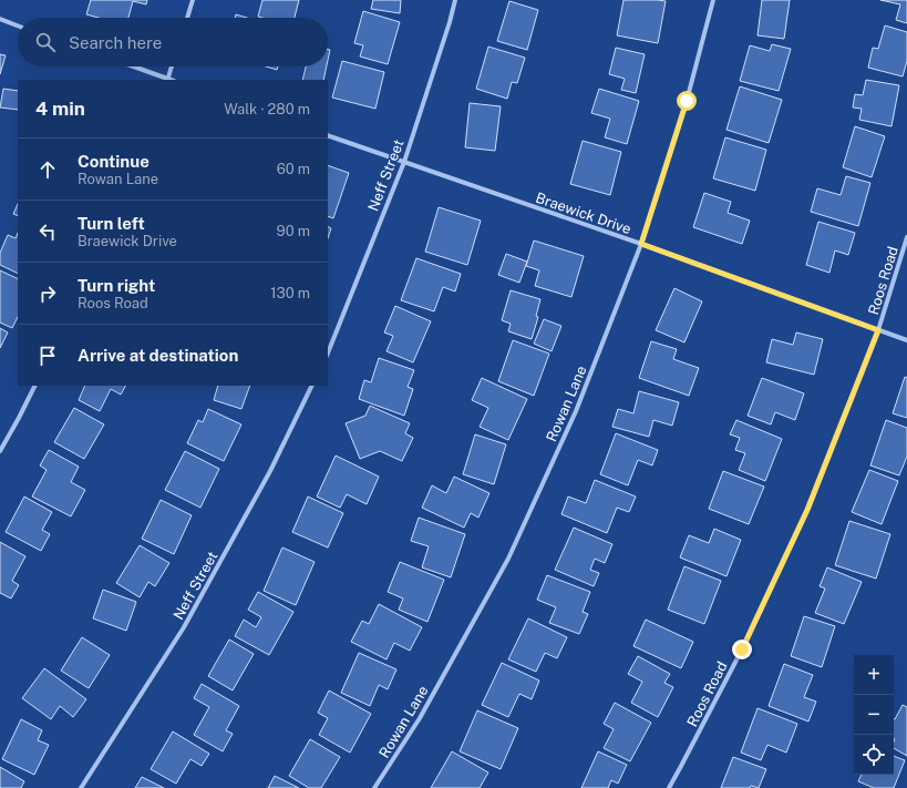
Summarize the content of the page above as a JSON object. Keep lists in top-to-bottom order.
{
  "streets": {
    "street": [
      "Neff Street",
      "Braewick Drive",
      "Roos Road",
      "Rowan Lane"
    ]
  },
  "crossings": [
    ["Neff Street", "Braewick Drive"],
    ["Braewick Drive", "Roos Road"],
    ["Braewick Drive", "Rowan Lane"]
  ],
  "page": {
    "search": "Search here",
    "heading": ["4 min", "Walk · 280 m"],
    "list": [
      ["Continue", "Rowan Lane", "60 m"],
      ["Turn left", "Braewick Drive", "90 m"],
      ["Turn right", "Roos Road", "130 m"],
      "Arrive at destination"
    ],
    "map_buttons": ["+", "−"]
  }
}
